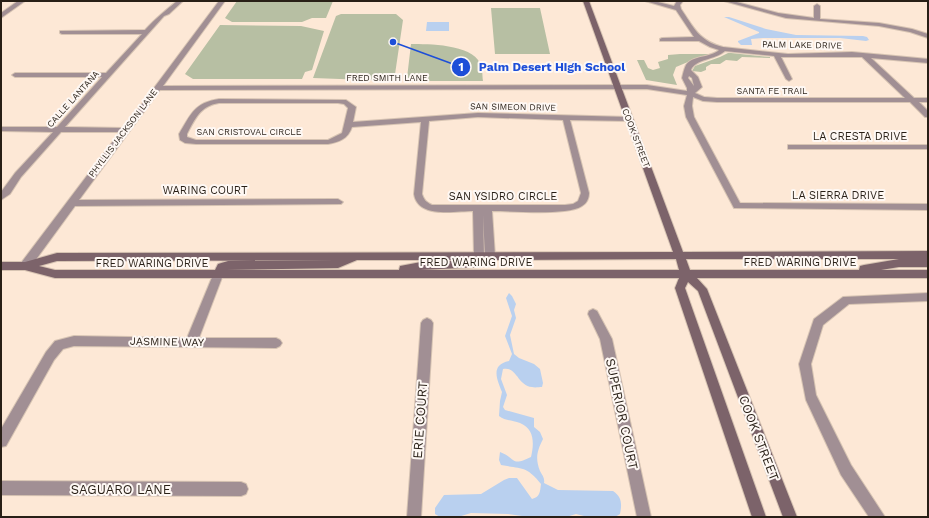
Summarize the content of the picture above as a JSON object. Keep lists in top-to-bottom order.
{
  "streets": {
    "main road": ["COOK STREET", "FRED WARING DRIVE"],
    "street": [
      "PALM LAKE DRIVE",
      "FRED SMITH LANE",
      "SANTA FE TRAIL",
      "CALLE LANTANA",
      "SAN SIMEON DRIVE",
      "SAN CRISTOVAL CIRCLE",
      "PHYLLIS JACKSON LANE",
      "LA CRESTA DRIVE",
      "WARING COURT",
      "LA SIERRA DRIVE",
      "SAN YSIDRO CIRCLE",
      "JASMINE WAY",
      "SUPERIOR COURT",
      "ERIE COURT",
      "SAGUARO LANE"
    ]
  },
  "crossings": [
    ["FRED SMITH LANE", "SANTA FE TRAIL"],
    ["FRED SMITH LANE", "PHYLLIS JACKSON LANE"],
    ["FRED SMITH LANE", "COOK STREET"],
    ["SANTA FE TRAIL", "COOK STREET"],
    ["SANTA FE TRAIL", "LA SIERRA DRIVE"],
    ["SAN SIMEON DRIVE", "SAN CRISTOVAL CIRCLE"],
    ["SAN SIMEON DRIVE", "COOK STREET"],
    ["SAN SIMEON DRIVE", "SAN YSIDRO CIRCLE"],
    ["PHYLLIS JACKSON LANE", "WARING COURT"],
    ["PHYLLIS JACKSON LANE", "FRED WARING DRIVE"],
    ["COOK STREET", "FRED WARING DRIVE"]
  ],
  "places": ["Palm Desert High School"]
}
